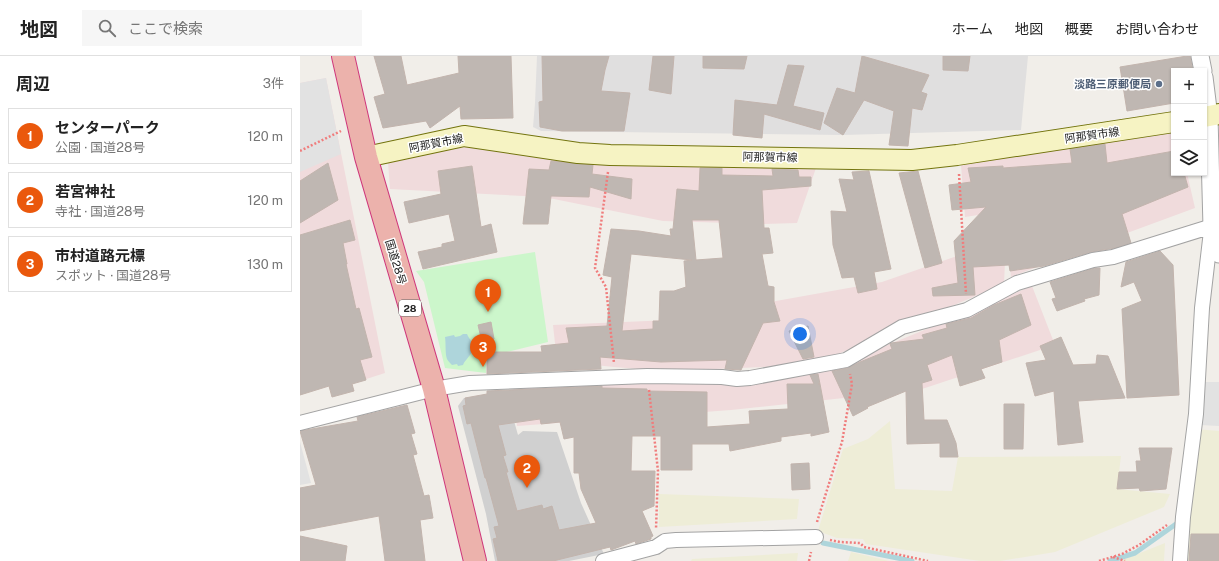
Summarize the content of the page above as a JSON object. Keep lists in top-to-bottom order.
{
  "streets": {
    "highway": ["国道28号", "28"],
    "main road": ["阿那賀市線"]
  },
  "crossings": [
    ["阿那賀市線", "国道28号"]
  ],
  "places": ["淡路三原郵便局"],
  "page": {
    "header": "地図",
    "search": "ここで検索",
    "nav": [
      "ホーム",
      "地図",
      "概要",
      "お問い合わせ"
    ],
    "heading": ["周辺", "3件"],
    "map_buttons": ["+", "−"],
    "list": [
      {
        "mark": "1",
        "name": "センターパーク",
        "note": "公園 · 国道28号",
        "value": "120 m"
      },
      {
        "mark": "2",
        "name": "若宮神社",
        "note": "寺社 · 国道28号",
        "value": "120 m"
      },
      {
        "mark": "3",
        "name": "市村道路元標",
        "note": "スポット · 国道28号",
        "value": "130 m"
      }
    ],
    "pins": ["1", "3", "2"]
  }
}
